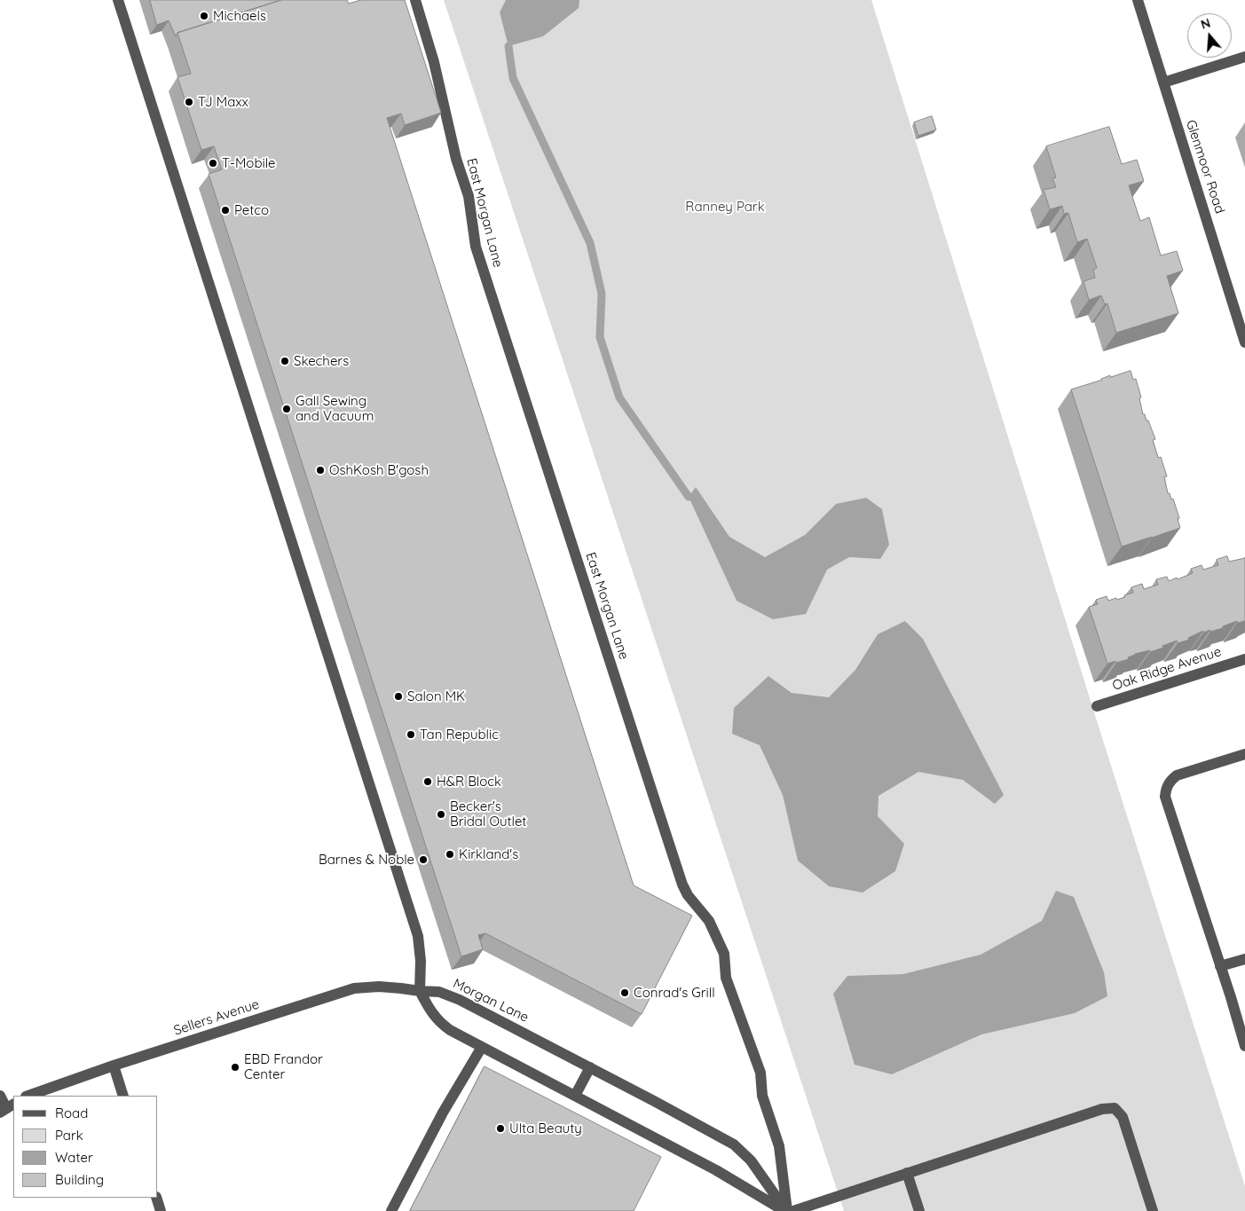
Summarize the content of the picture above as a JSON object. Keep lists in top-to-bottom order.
{
  "streets": {
    "street": [
      "Glenmoor Road",
      "East Morgan Lane",
      "Oak Ridge Avenue",
      "Morgan Lane",
      "Sellers Avenue"
    ]
  },
  "crossings": [
    ["East Morgan Lane", "Morgan Lane"],
    ["Morgan Lane", "Sellers Avenue"]
  ],
  "parks": ["Ranney Park"],
  "places": [
    "Michaels",
    "TJ Maxx",
    "T-Mobile",
    "Petco",
    "Skechers",
    "Gall Sewing and Vacuum",
    "OshKosh B'gosh",
    "Salon MK",
    "Tan Republic",
    "H&R Block",
    "Becker's Bridal Outlet",
    "Kirkland's",
    "Barnes & Noble",
    "Conrad's Grill",
    "EBD Frandor Center",
    "Ulta Beauty"
  ],
  "legend": [
    "Road",
    "Park",
    "Water",
    "Building"
  ],
  "north": "top"
}
